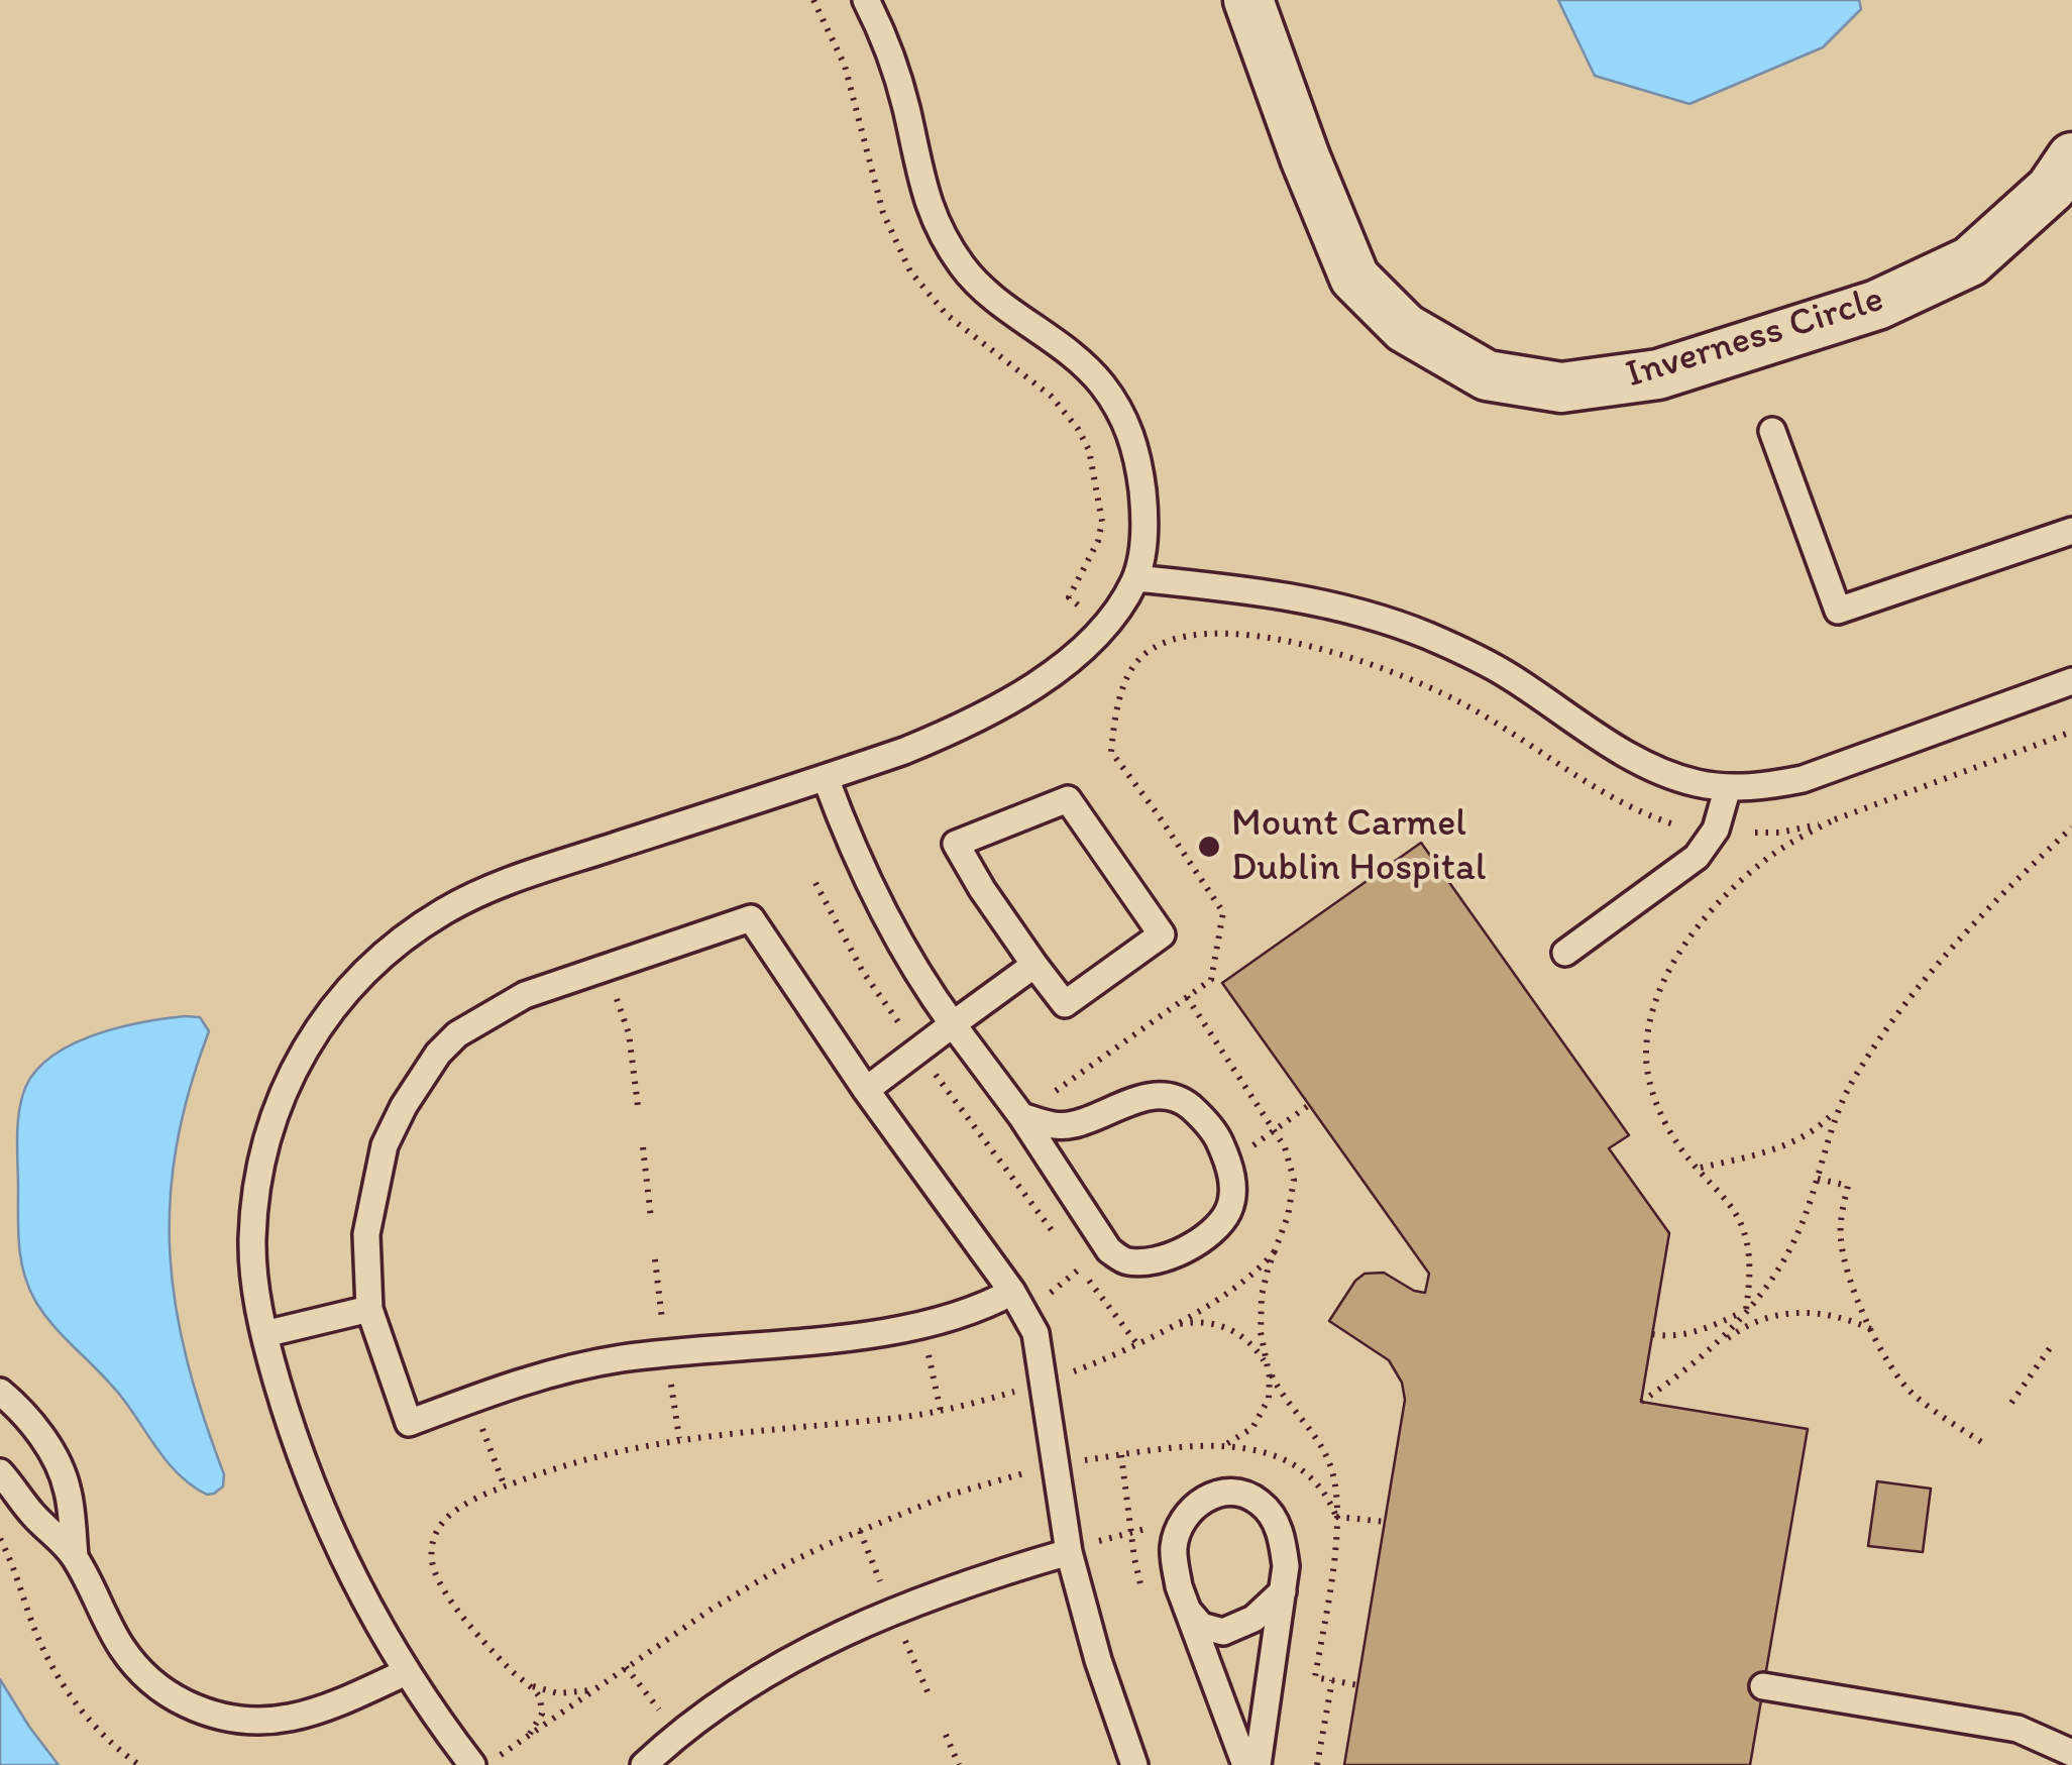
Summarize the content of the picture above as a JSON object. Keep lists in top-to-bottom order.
{
  "streets": {
    "street": ["Inverness Circle"]
  },
  "places": ["Mount Carmel Dublin Hospital"]
}
